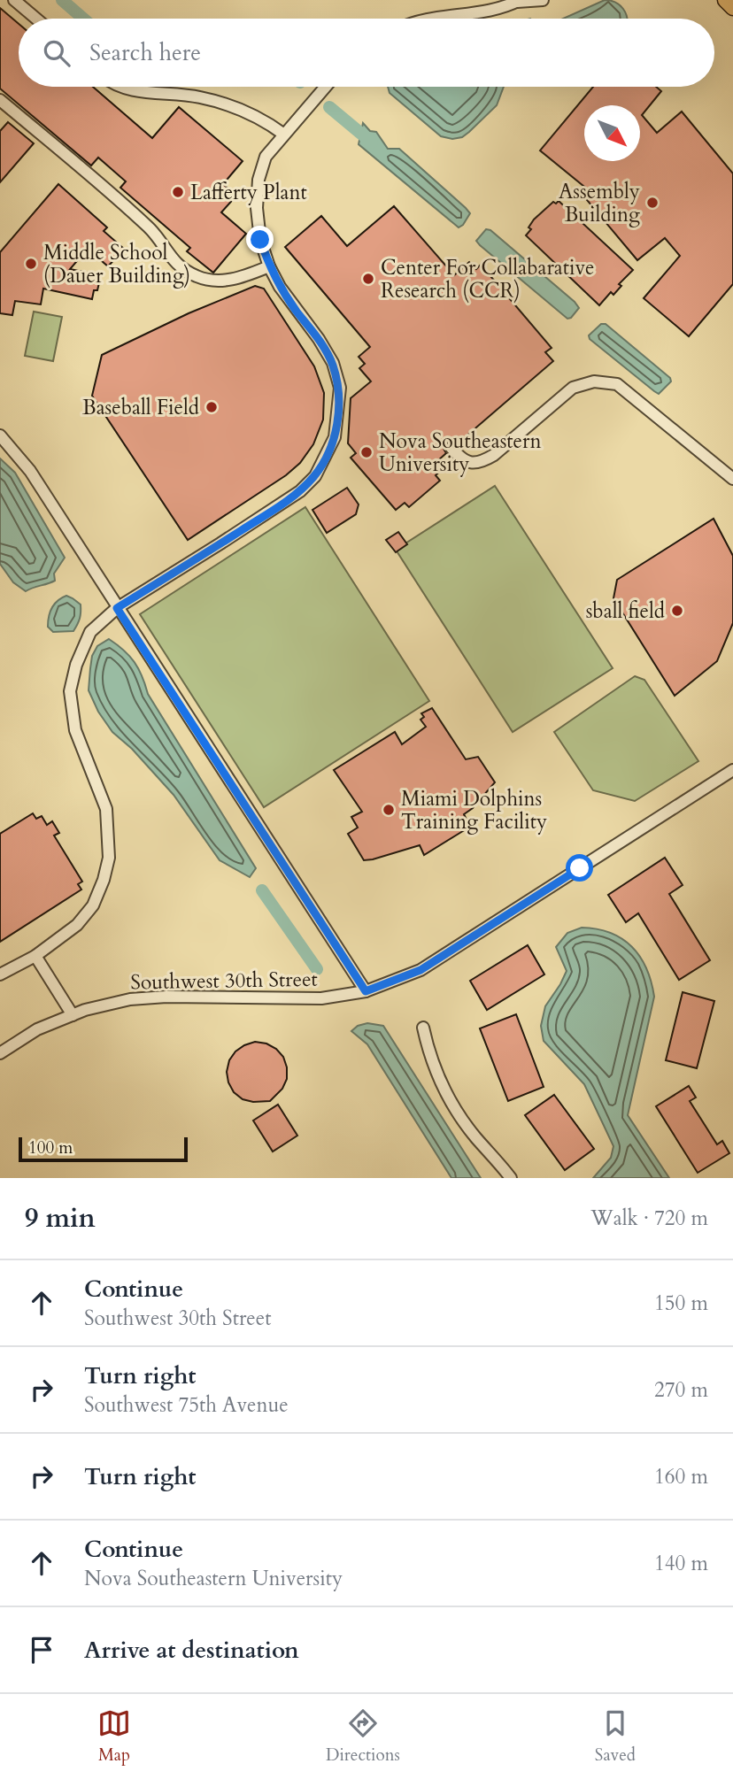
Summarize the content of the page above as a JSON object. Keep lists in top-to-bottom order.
{
  "streets": {
    "street": ["Southwest 30th Street"]
  },
  "places": [
    "Lafferty Plant",
    "Assembly Building",
    "Middle School (Dauer Building)",
    "Center For Collabarative Research (CCR)",
    "Baseball Field",
    "Nova Southeastern University",
    "sball field",
    "Miami Dolphins Training Facility"
  ],
  "scale_bar": "100 m",
  "north": "bottom right",
  "page": {
    "search": "Search here",
    "scale": "100 m",
    "heading": ["9 min", "Walk · 720 m"],
    "list": [
      ["Continue", "Southwest 30th Street", "150 m"],
      ["Turn right", "Southwest 75th Avenue", "270 m"],
      ["Turn right", "160 m"],
      ["Continue", "Nova Southeastern University", "140 m"],
      "Arrive at destination"
    ],
    "nav": ["Map", "Directions", "Saved"]
  }
}
